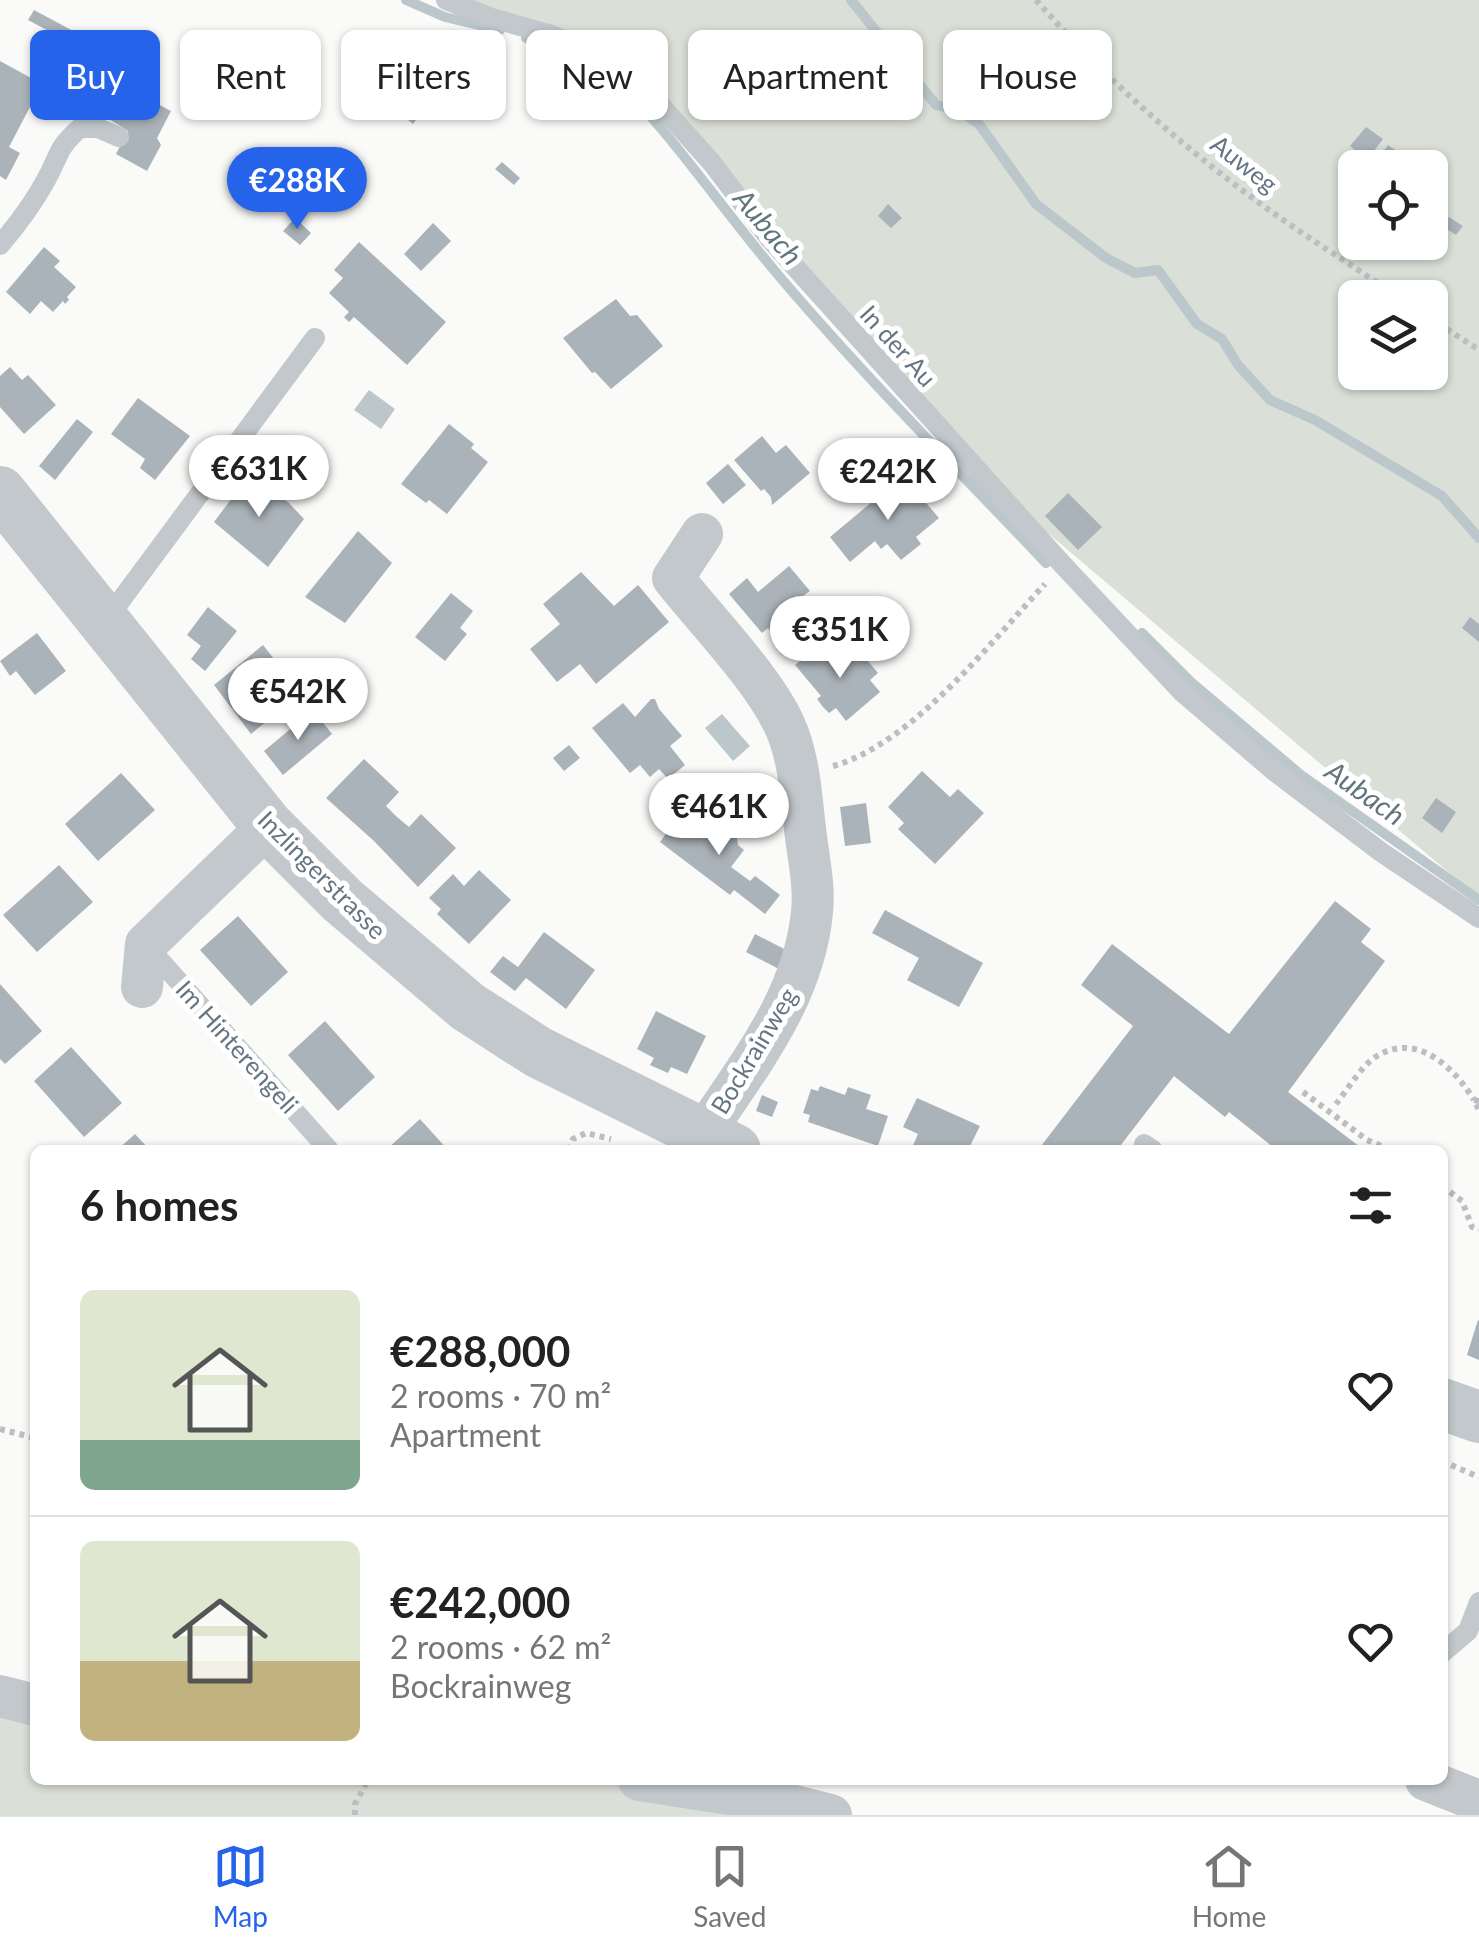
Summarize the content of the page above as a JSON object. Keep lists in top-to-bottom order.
{
  "streets": {
    "street": ["Inzlingerstrasse", "Im Hinterengeli", "Bockrainweg"],
    "lane": ["In der Au"],
    "path": ["Auweg"]
  },
  "crossings": [
    ["Inzlingerstrasse", "Bockrainweg"]
  ],
  "water": ["Aubach"],
  "page": {
    "chip": [
      "Buy",
      "Rent",
      "Filters",
      "New",
      "Apartment",
      "House"
    ],
    "price": [
      "€288K",
      "€631K",
      "€242K",
      "€351K",
      "€542K",
      "€461K"
    ],
    "heading": "6 homes",
    "list": [
      {
        "name": "€288,000",
        "note": "2 rooms · 70 m² · Apartment"
      },
      {
        "name": "€242,000",
        "note": "2 rooms · 62 m² · Bockrainweg"
      }
    ],
    "tabs": ["Map", "Saved", "Home"]
  }
}
